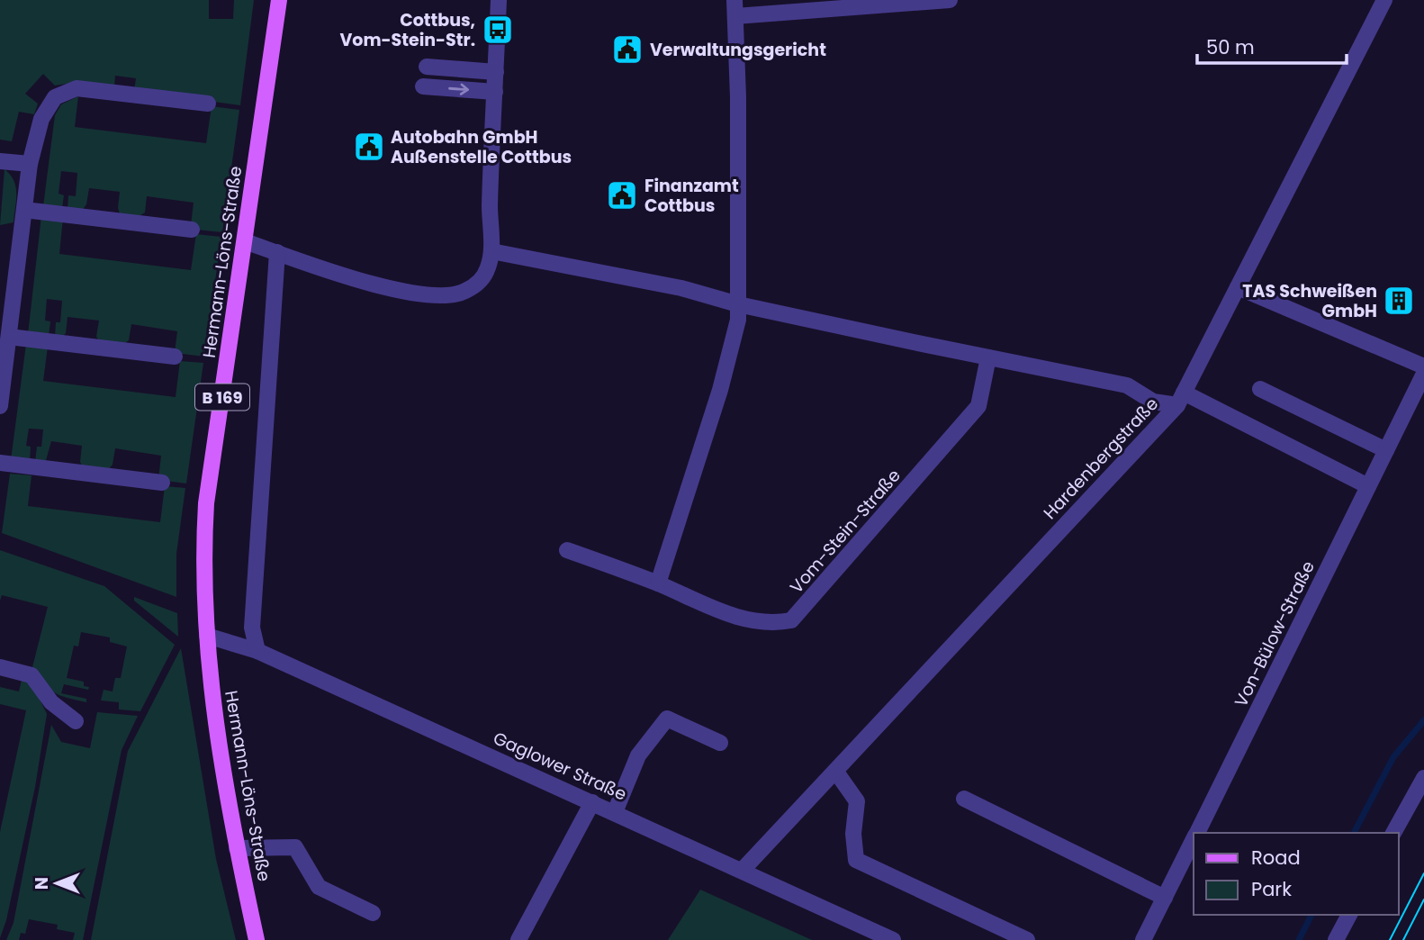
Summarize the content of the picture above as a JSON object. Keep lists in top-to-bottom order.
{
  "streets": {
    "main road": ["Hermann-Löns-Straße", "B 169"],
    "street": [
      "Hardenbergstraße",
      "Vom-Stein-Straße",
      "Von-Bülow-Straße",
      "Gaglower Straße"
    ]
  },
  "crossings": [
    ["Hermann-Löns-Straße", "Gaglower Straße"],
    ["Hardenbergstraße", "Gaglower Straße"]
  ],
  "places": {
    "bus stop": ["Cottbus, Vom-Stein-Str."],
    "public building": ["Verwaltungsgericht", "Autobahn GmbH Außenstelle Cottbus", "Finanzamt Cottbus"],
    "building": ["TAS Schweißen GmbH"]
  },
  "legend": ["Road", "Park"],
  "scale_bar": "50 m",
  "north": "left"
}
